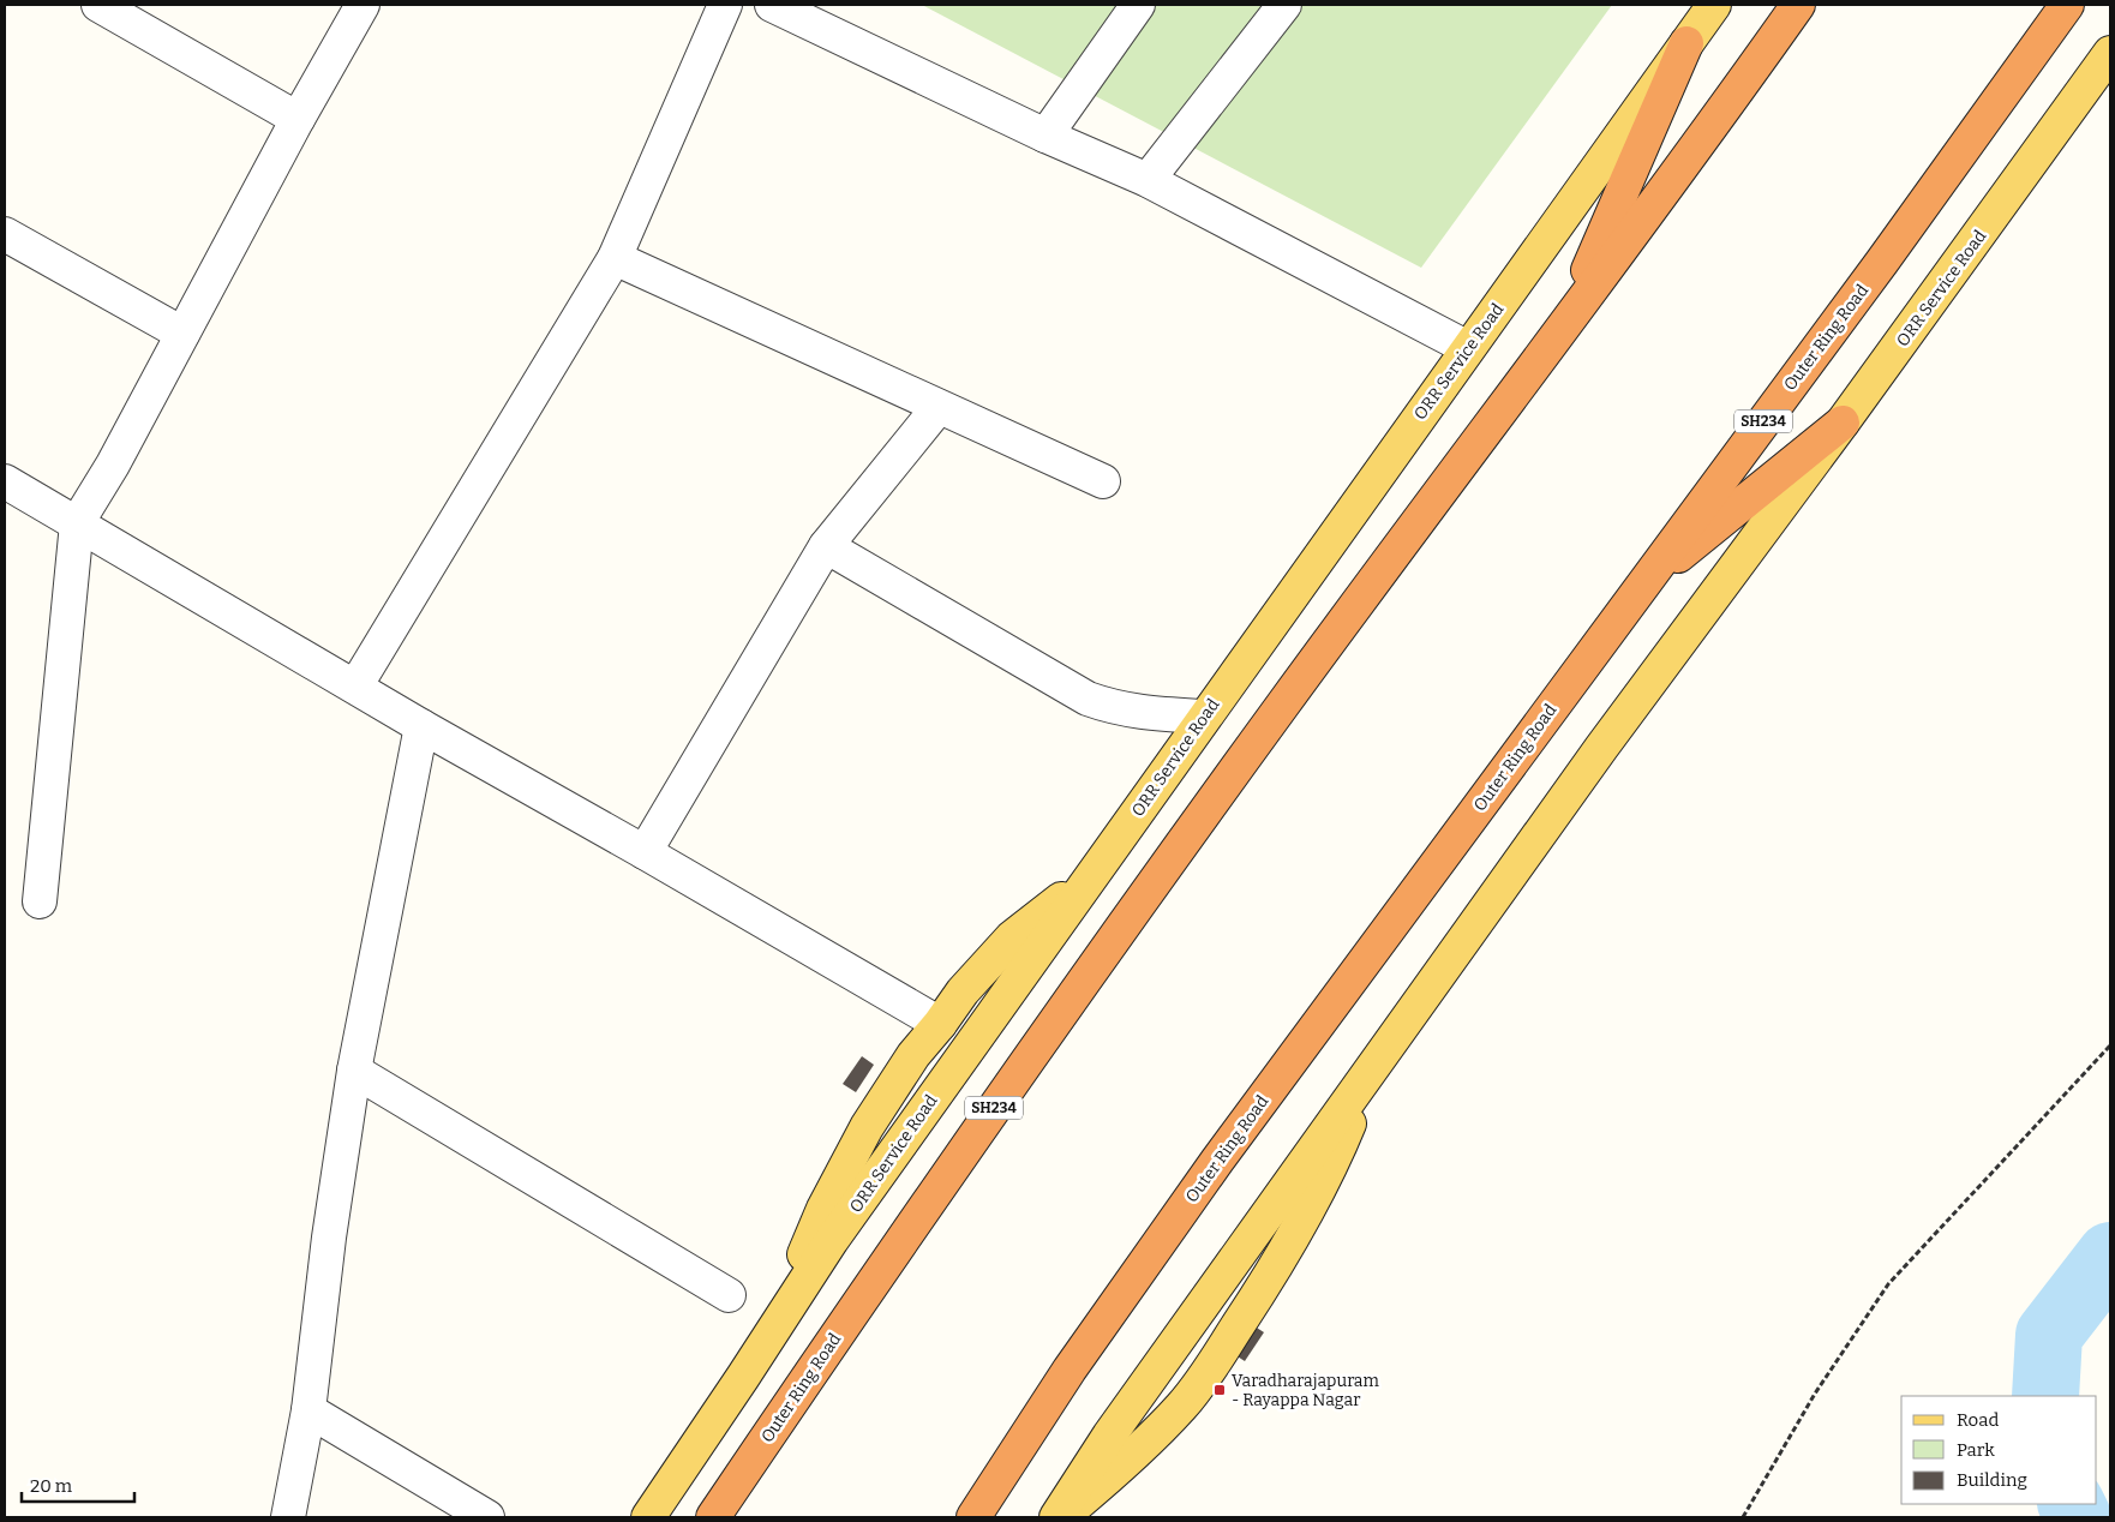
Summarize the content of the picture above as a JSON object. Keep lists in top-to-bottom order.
{
  "streets": {
    "highway": ["Outer Ring Road", "SH234"],
    "main road": ["ORR Service Road"]
  },
  "places": {
    "transit": ["Varadharajapuram - Rayappa Nagar"]
  },
  "legend": ["Road", "Park", "Building"],
  "scale_bar": "20 m"
}
